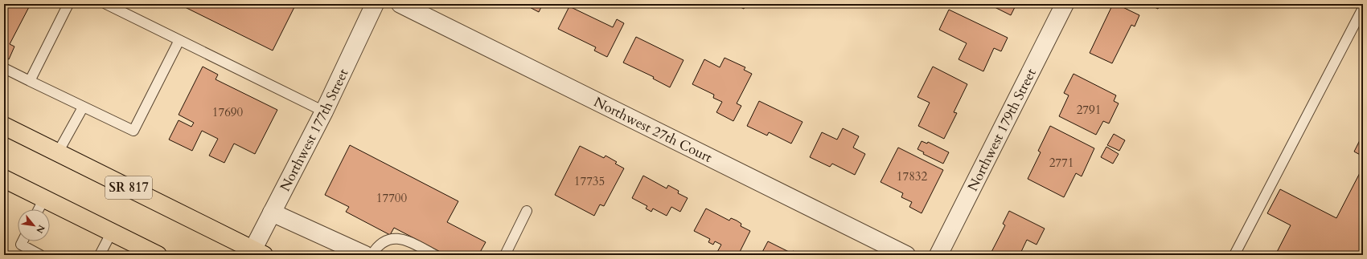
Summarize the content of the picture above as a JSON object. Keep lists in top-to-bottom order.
{
  "streets": {
    "main road": ["SR 817"],
    "street": ["Northwest 179th Street", "Northwest 177th Street", "Northwest 27th Court"]
  },
  "crossings": [
    ["Northwest 177th Street", "SR 817"]
  ],
  "house_numbers": [
    "2791",
    "17690",
    "2771",
    "17832",
    "17735",
    "17700"
  ],
  "north": "bottom right"
}
